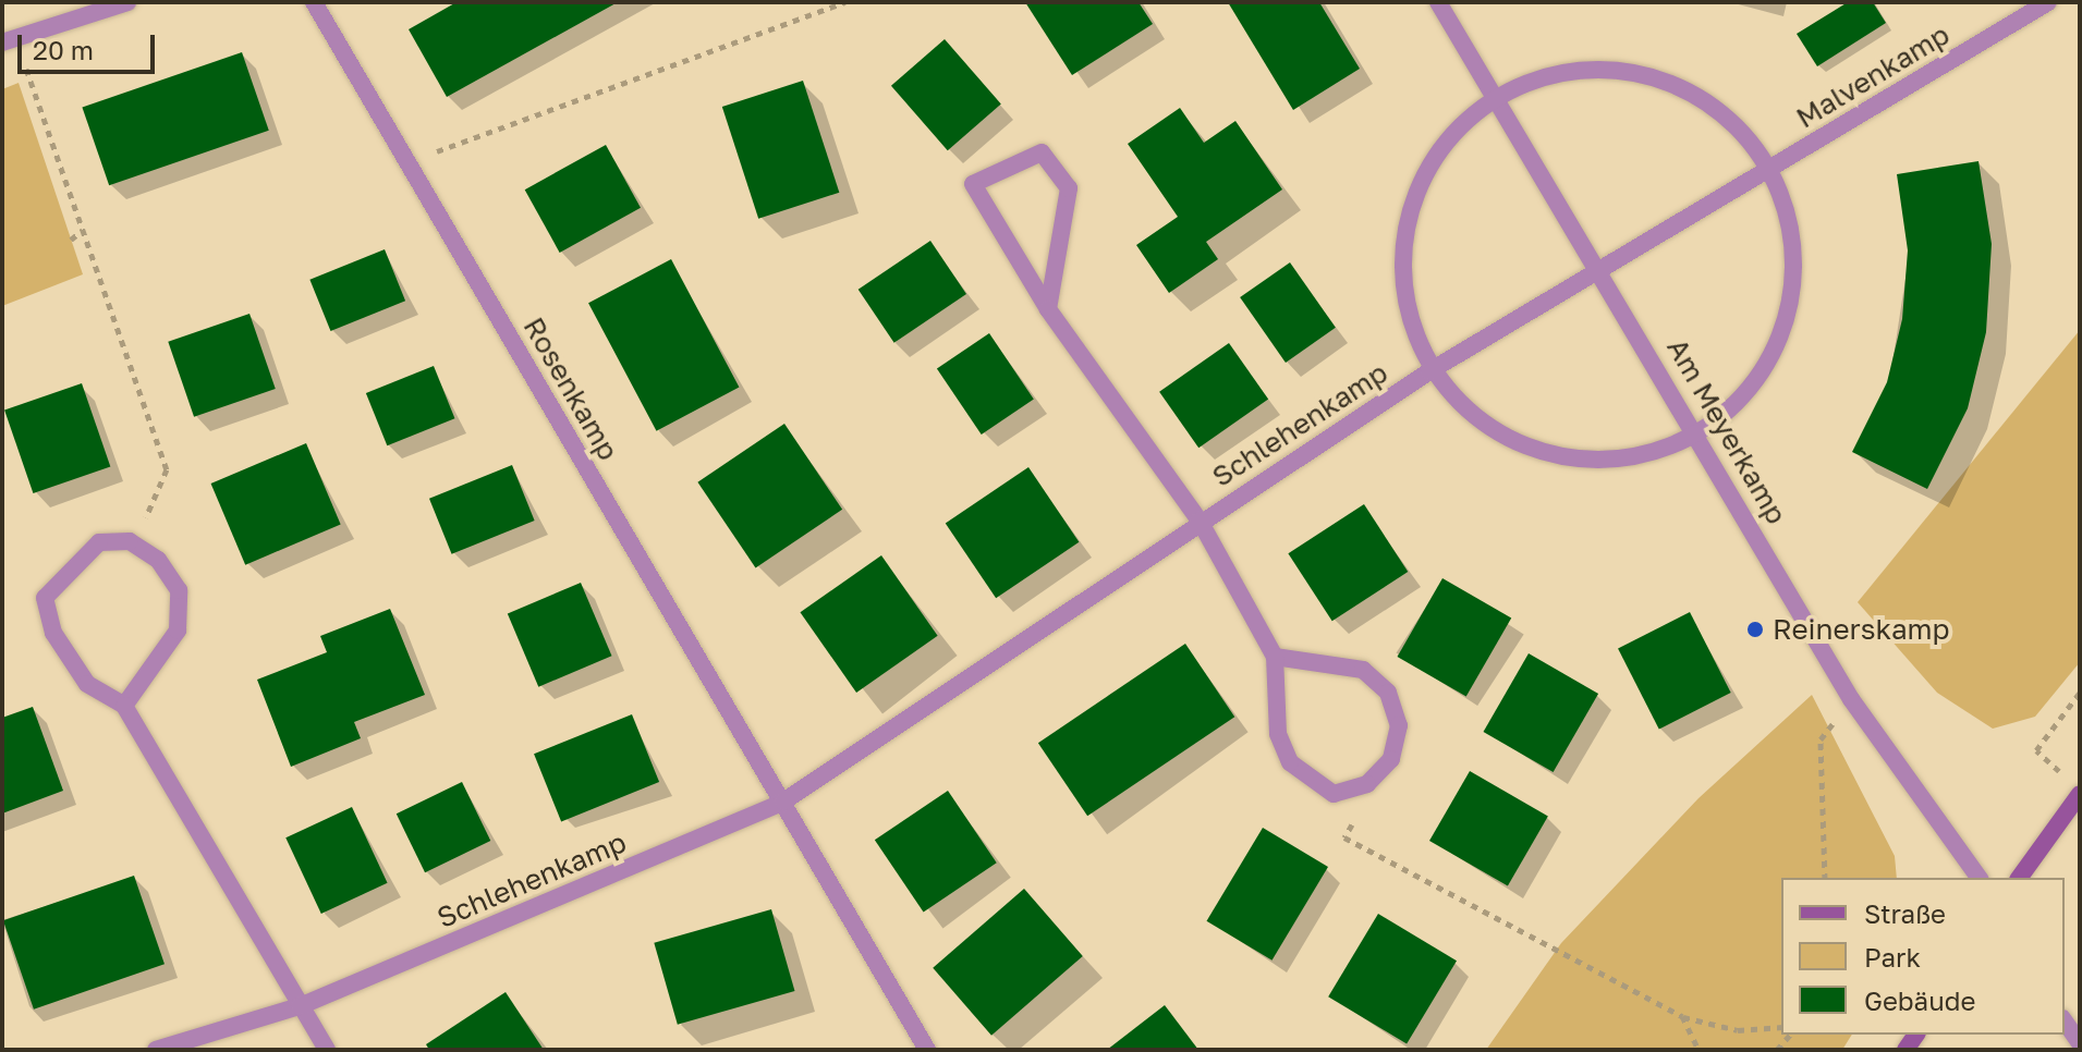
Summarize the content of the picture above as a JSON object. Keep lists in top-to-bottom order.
{
  "streets": {
    "street": [
      "Malvenkamp",
      "Rosenkamp",
      "Schlehenkamp",
      "Am Meyerkamp"
    ]
  },
  "crossings": [
    ["Malvenkamp", "Schlehenkamp"],
    ["Malvenkamp", "Am Meyerkamp"],
    ["Rosenkamp", "Schlehenkamp"],
    ["Schlehenkamp", "Am Meyerkamp"]
  ],
  "places": ["Reinerskamp"],
  "legend": ["Straße", "Park", "Gebäude"],
  "scale_bar": "20 m"
}
